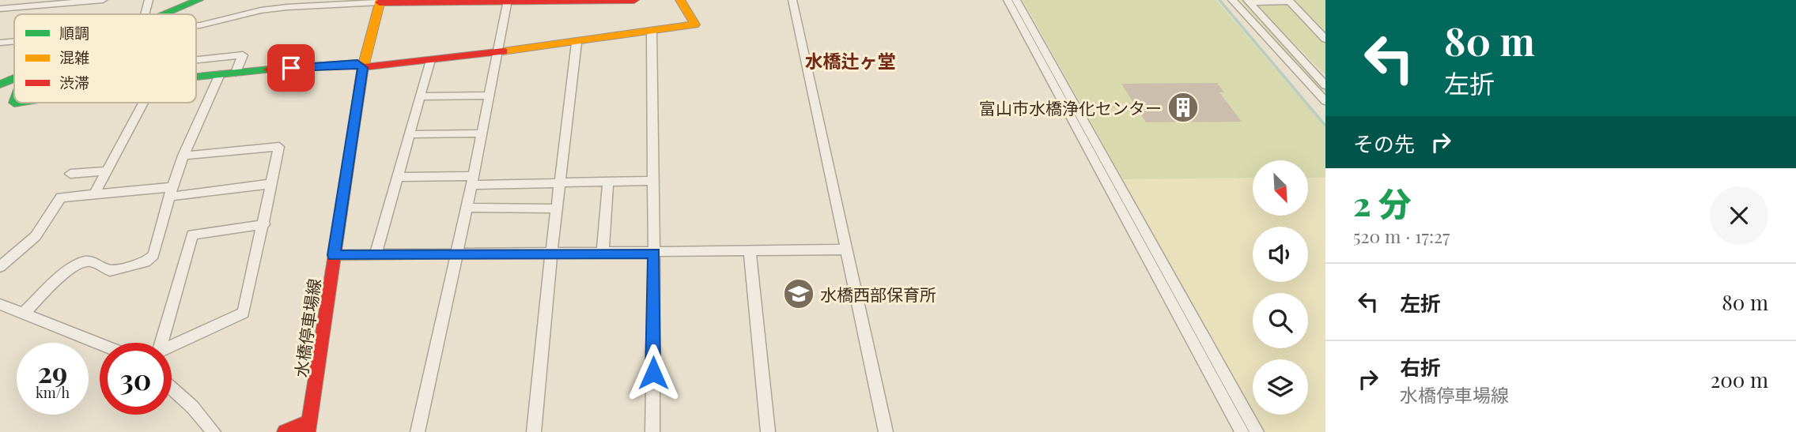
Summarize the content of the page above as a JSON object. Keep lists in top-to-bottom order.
{
  "streets": {
    "street": ["水橋停車場線"]
  },
  "districts": ["水橋辻ヶ堂"],
  "places": {
    "building": ["富山市水橋浄化センター"],
    "school or university": ["水橋西部保育所"]
  },
  "legend": ["順調", "混雑", "渋滞"],
  "north": "bottom right",
  "page": {
    "turn": ["80 m", "左折"],
    "then": "その先",
    "heading": ["2 分", "520 m · 17:27"],
    "list": [
      {
        "name": "左折",
        "value": "80 m"
      },
      {
        "name": "右折",
        "note": "水橋停車場線",
        "value": "200 m"
      }
    ],
    "speed": "29 km/h",
    "limit": "30"
  }
}
